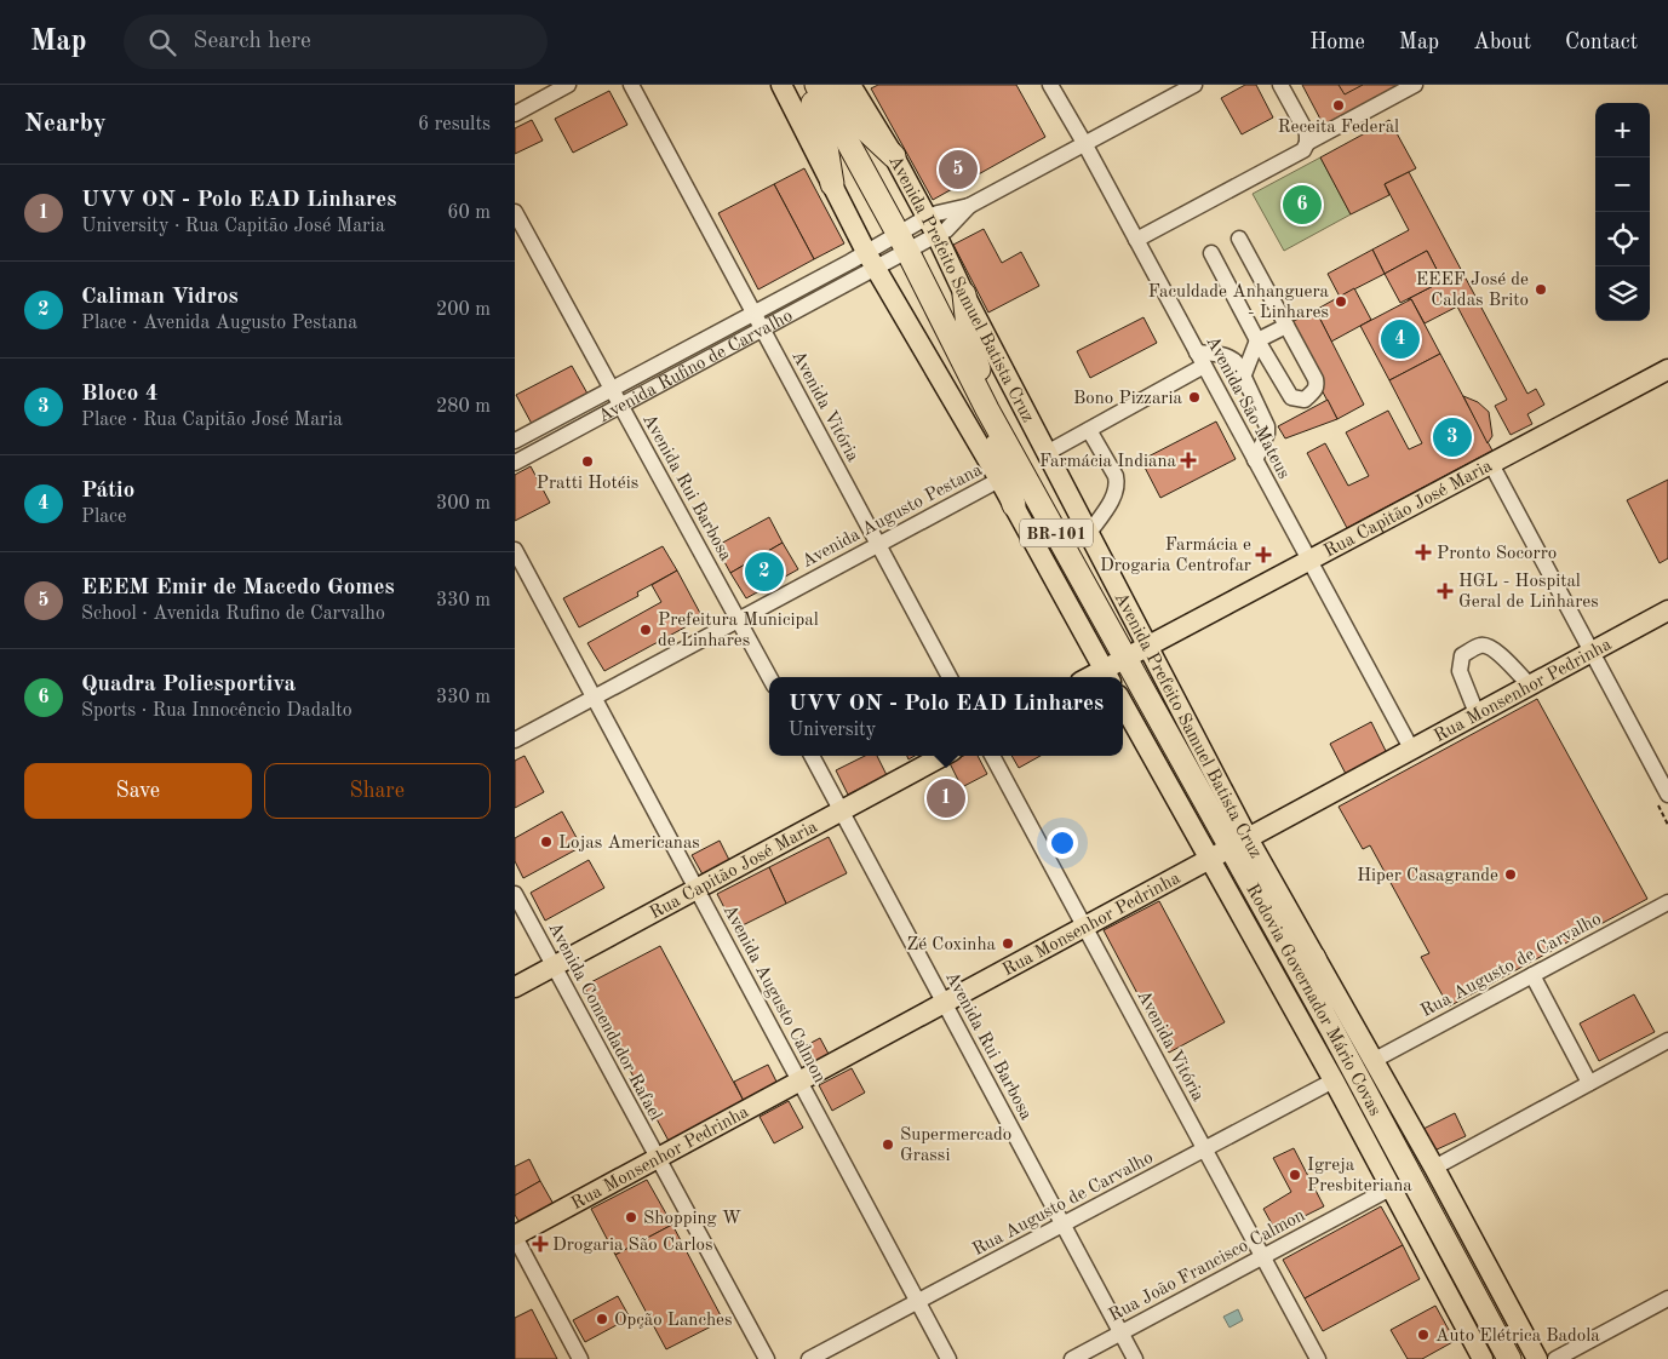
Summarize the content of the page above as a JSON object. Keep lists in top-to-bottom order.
{
  "streets": {
    "highway": ["Avenida Prefeito Samuel Batista Cruz", "BR-101", "Rodovia Governador Mário Covas"],
    "main road": ["Rua Capitão José Maria", "Rua Monsenhor Pedrinha"],
    "street": [
      "Avenida Rufino de Carvalho",
      "Avenida Vitória",
      "Avenida São Mateus",
      "Avenida Rui Barbosa",
      "Avenida Augusto Pestana",
      "Rua Augusto de Carvalho",
      "Avenida Augusto Calmon",
      "Avenida Comendador Rafael",
      "Rua João Francisco Calmon"
    ]
  },
  "crossings": [
    ["Avenida Prefeito Samuel Batista Cruz", "Rua Capitão José Maria"],
    ["Avenida Prefeito Samuel Batista Cruz", "Rua Monsenhor Pedrinha"],
    ["Avenida Prefeito Samuel Batista Cruz", "Rua Augusto de Carvalho"],
    ["Avenida Prefeito Samuel Batista Cruz", "Rodovia Governador Mário Covas"],
    ["Avenida Rufino de Carvalho", "Avenida Vitória"],
    ["Avenida Rufino de Carvalho", "Avenida Rui Barbosa"],
    ["Avenida Vitória", "Avenida Augusto Pestana"],
    ["Avenida Vitória", "Rua Monsenhor Pedrinha"],
    ["Avenida Vitória", "Rua Augusto de Carvalho"],
    ["Avenida Vitória", "Rua João Francisco Calmon"],
    ["Avenida São Mateus", "Rua Capitão José Maria"],
    ["Avenida São Mateus", "Rua Monsenhor Pedrinha"],
    ["Avenida Rui Barbosa", "Rua Capitão José Maria"],
    ["Avenida Rui Barbosa", "Avenida Augusto Pestana"],
    ["Avenida Rui Barbosa", "Rua Monsenhor Pedrinha"],
    ["Avenida Rui Barbosa", "Rua Augusto de Carvalho"],
    ["Avenida Rui Barbosa", "Rua João Francisco Calmon"],
    ["Rua Capitão José Maria", "Avenida Augusto Calmon"],
    ["Rua Capitão José Maria", "Rodovia Governador Mário Covas"],
    ["Rua Capitão José Maria", "Avenida Comendador Rafael"],
    ["Avenida Augusto Pestana", "Avenida Augusto Calmon"],
    ["Rua Monsenhor Pedrinha", "Avenida Augusto Calmon"],
    ["Rua Monsenhor Pedrinha", "Rodovia Governador Mário Covas"],
    ["Rua Monsenhor Pedrinha", "Avenida Comendador Rafael"],
    ["Rua Augusto de Carvalho", "Avenida Augusto Calmon"]
  ],
  "places": {
    "other": [
      "Receita Federal",
      "EEEF José de Caldas Brito",
      "Faculdade Anhanguera - Linhares",
      "Bono Pizzaria",
      "Pratti Hotéis",
      "Prefeitura Municipal de Linhares",
      "Lojas Americanas",
      "Hiper Casagrande",
      "Zé Coxinha",
      "Supermercado Grassi",
      "Igreja Presbiteriana",
      "Shopping W",
      "Opção Lanches",
      "Auto Elétrica Badola"
    ],
    "health": [
      "Farmácia Indiana",
      "Pronto Socorro",
      "Farmácia e Drogaria Centrofar",
      "HGL - Hospital Geral de Linhares",
      "Drogaria São Carlos"
    ]
  },
  "page": {
    "header": "Map",
    "search": "Search here",
    "nav": [
      "Home",
      "Map",
      "About",
      "Contact"
    ],
    "heading": ["Nearby", "6 results"],
    "map_buttons": ["+", "−"],
    "pins": [
      "5",
      "6",
      "4",
      "3",
      "2",
      "1"
    ],
    "list": [
      {
        "mark": "1",
        "name": "UVV ON - Polo EAD Linhares",
        "note": "University · Rua Capitão José Maria",
        "value": "60 m"
      },
      {
        "mark": "2",
        "name": "Caliman Vidros",
        "note": "Place · Avenida Augusto Pestana",
        "value": "200 m"
      },
      {
        "mark": "3",
        "name": "Bloco 4",
        "note": "Place · Rua Capitão José Maria",
        "value": "280 m"
      },
      {
        "mark": "4",
        "name": "Pátio",
        "note": "Place",
        "value": "300 m"
      },
      {
        "mark": "5",
        "name": "EEEM Emir de Macedo Gomes",
        "note": "School · Avenida Rufino de Carvalho",
        "value": "330 m"
      },
      {
        "mark": "6",
        "name": "Quadra Poliesportiva",
        "note": "Sports · Rua Innocêncio Dadalto",
        "value": "330 m"
      }
    ],
    "popup": ["UVV ON - Polo EAD Linhares", "University"],
    "buttons": ["Save", "Share"]
  }
}
